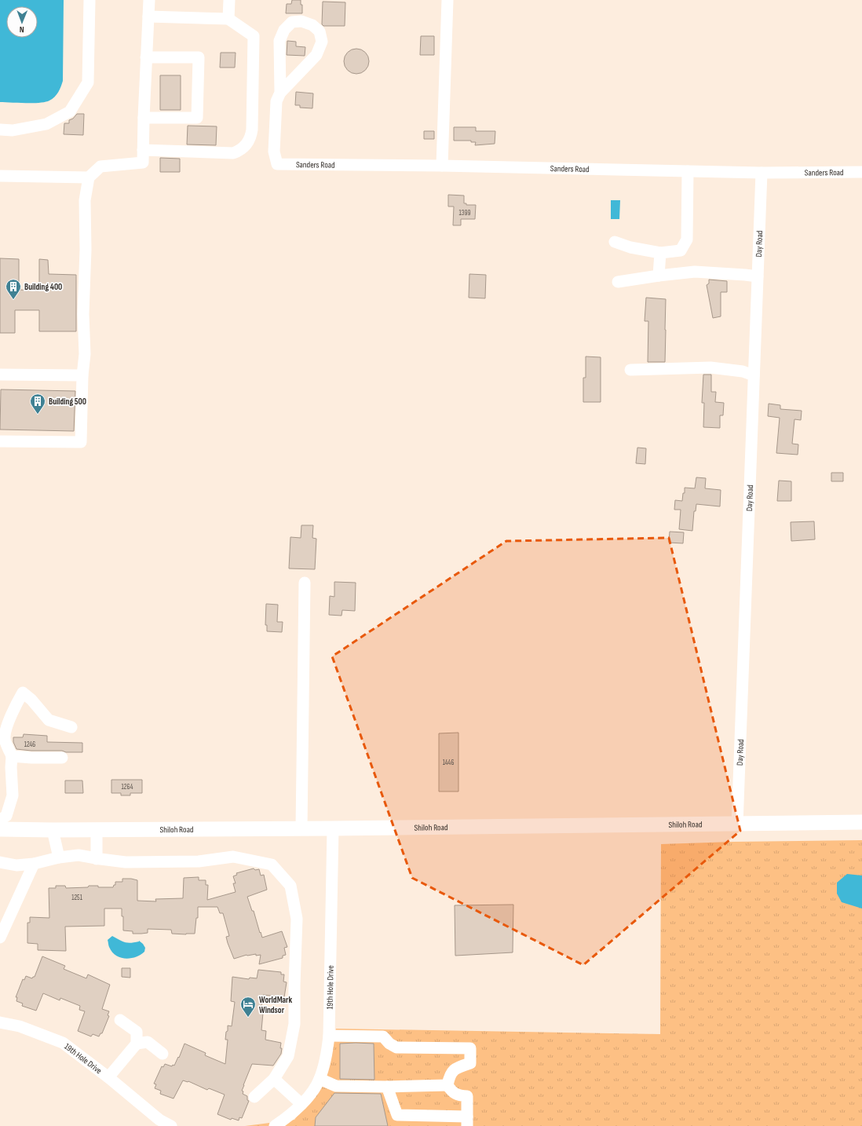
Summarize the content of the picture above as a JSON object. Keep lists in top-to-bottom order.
{
  "streets": {
    "main road": ["Shiloh Road"],
    "street": ["Sanders Road", "Day Road", "19th Hole Drive"]
  },
  "crossings": [
    ["Sanders Road", "Day Road"],
    ["Day Road", "Shiloh Road"],
    ["Shiloh Road", "19th Hole Drive"]
  ],
  "places": {
    "building": ["Building 400", "Building 500"],
    "hotel": ["WorldMark Windsor"]
  },
  "house_numbers": [
    "1399",
    "1246",
    "1446",
    "1264",
    "1251"
  ],
  "north": "bottom"
}
